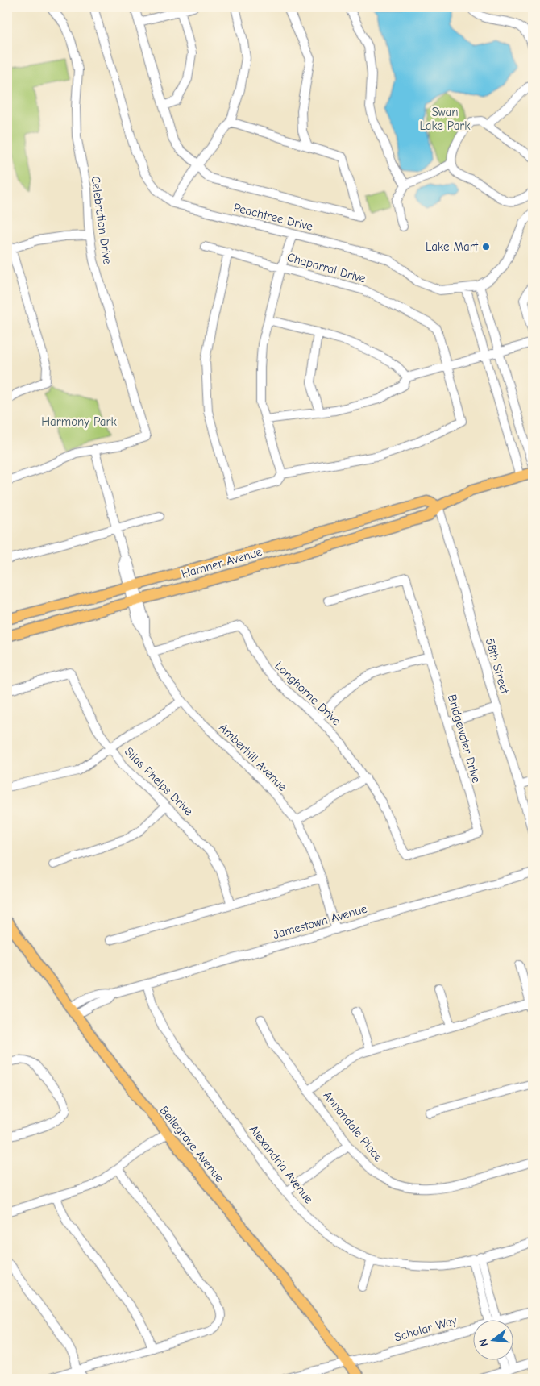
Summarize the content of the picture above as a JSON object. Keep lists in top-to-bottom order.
{
  "streets": {
    "main road": ["Hamner Avenue", "Bellegrave Avenue"],
    "street": [
      "Peachtree Drive",
      "Celebration Drive",
      "Chaparral Drive",
      "58th Street",
      "Longhorne Drive",
      "Bridgewater Drive",
      "Amberhill Avenue",
      "Silas Phelps Drive",
      "Jamestown Avenue",
      "Annandale Place",
      "Alexandria Avenue",
      "Scholar Way"
    ]
  },
  "crossings": [
    ["Celebration Drive", "Amberhill Avenue"],
    ["Hamner Avenue", "58th Street"],
    ["Hamner Avenue", "Amberhill Avenue"],
    ["Longhorne Drive", "Bridgewater Drive"],
    ["Longhorne Drive", "Amberhill Avenue"],
    ["Amberhill Avenue", "Jamestown Avenue"],
    ["Jamestown Avenue", "Bellegrave Avenue"],
    ["Jamestown Avenue", "Alexandria Avenue"],
    ["Bellegrave Avenue", "Scholar Way"]
  ],
  "parks": ["Swan Lake Park", "Harmony Park"],
  "places": ["Lake Mart"],
  "north": "left"
}
